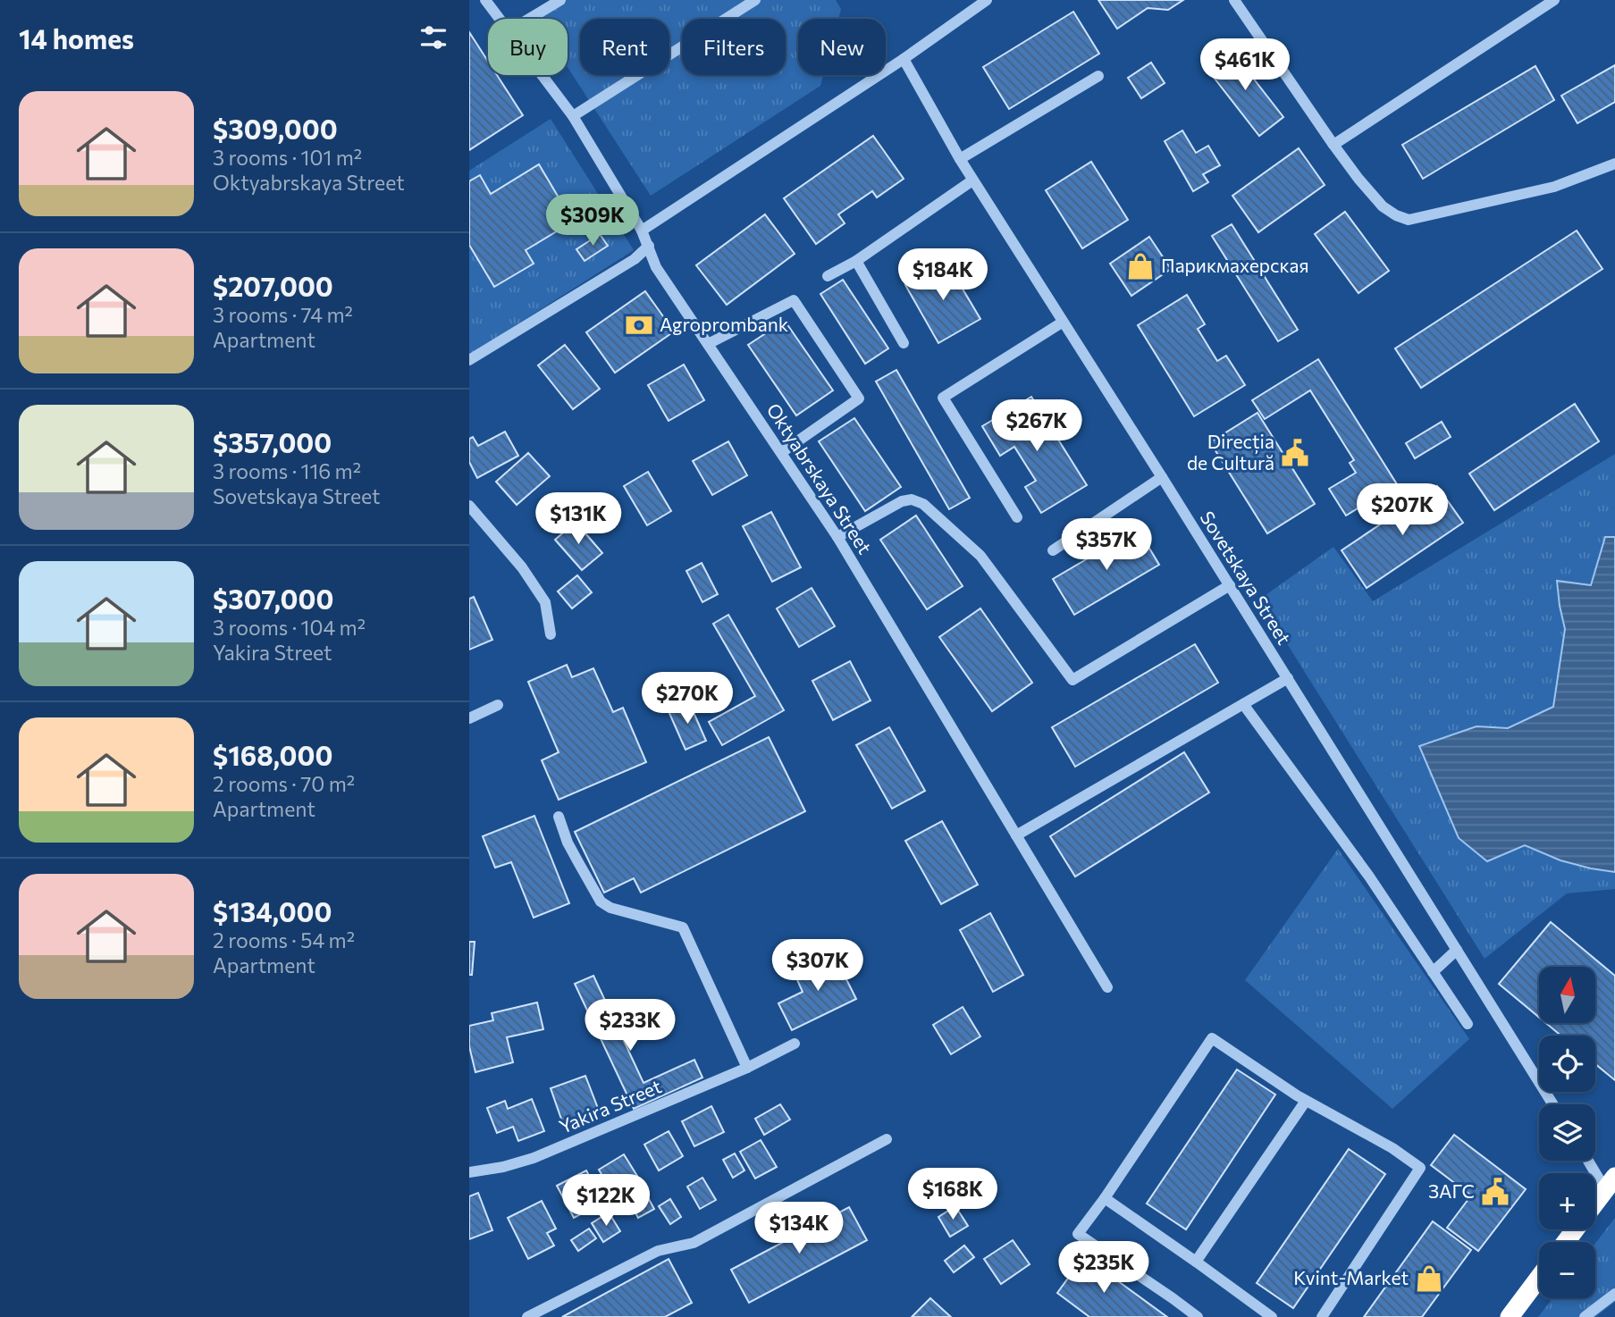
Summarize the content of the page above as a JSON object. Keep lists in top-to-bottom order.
{
  "streets": {
    "street": ["Oktyabrskaya Street", "Sovetskaya Street", "Yakira Street"]
  },
  "places": {
    "shop": ["Парикмахерская", "Kvint-Market"],
    "bank": ["Agroprombank"],
    "public building": ["Direcția de Cultură", "ЗАГС"]
  },
  "north": "top",
  "page": {
    "heading": "14 homes",
    "chip": [
      "Buy",
      "Rent",
      "Filters",
      "New"
    ],
    "price": [
      "$461K",
      "$309K",
      "$184K",
      "$267K",
      "$207K",
      "$131K",
      "$357K",
      "$270K",
      "$307K",
      "$233K",
      "$168K",
      "$122K",
      "$134K",
      "$235K"
    ],
    "list": [
      {
        "name": "$309,000",
        "note": "3 rooms · 101 m² · Oktyabrskaya Street"
      },
      {
        "name": "$207,000",
        "note": "3 rooms · 74 m² · Apartment"
      },
      {
        "name": "$357,000",
        "note": "3 rooms · 116 m² · Sovetskaya Street"
      },
      {
        "name": "$307,000",
        "note": "3 rooms · 104 m² · Yakira Street"
      },
      {
        "name": "$168,000",
        "note": "2 rooms · 70 m² · Apartment"
      },
      {
        "name": "$134,000",
        "note": "2 rooms · 54 m² · Apartment"
      }
    ],
    "map_buttons": ["+", "−"]
  }
}
